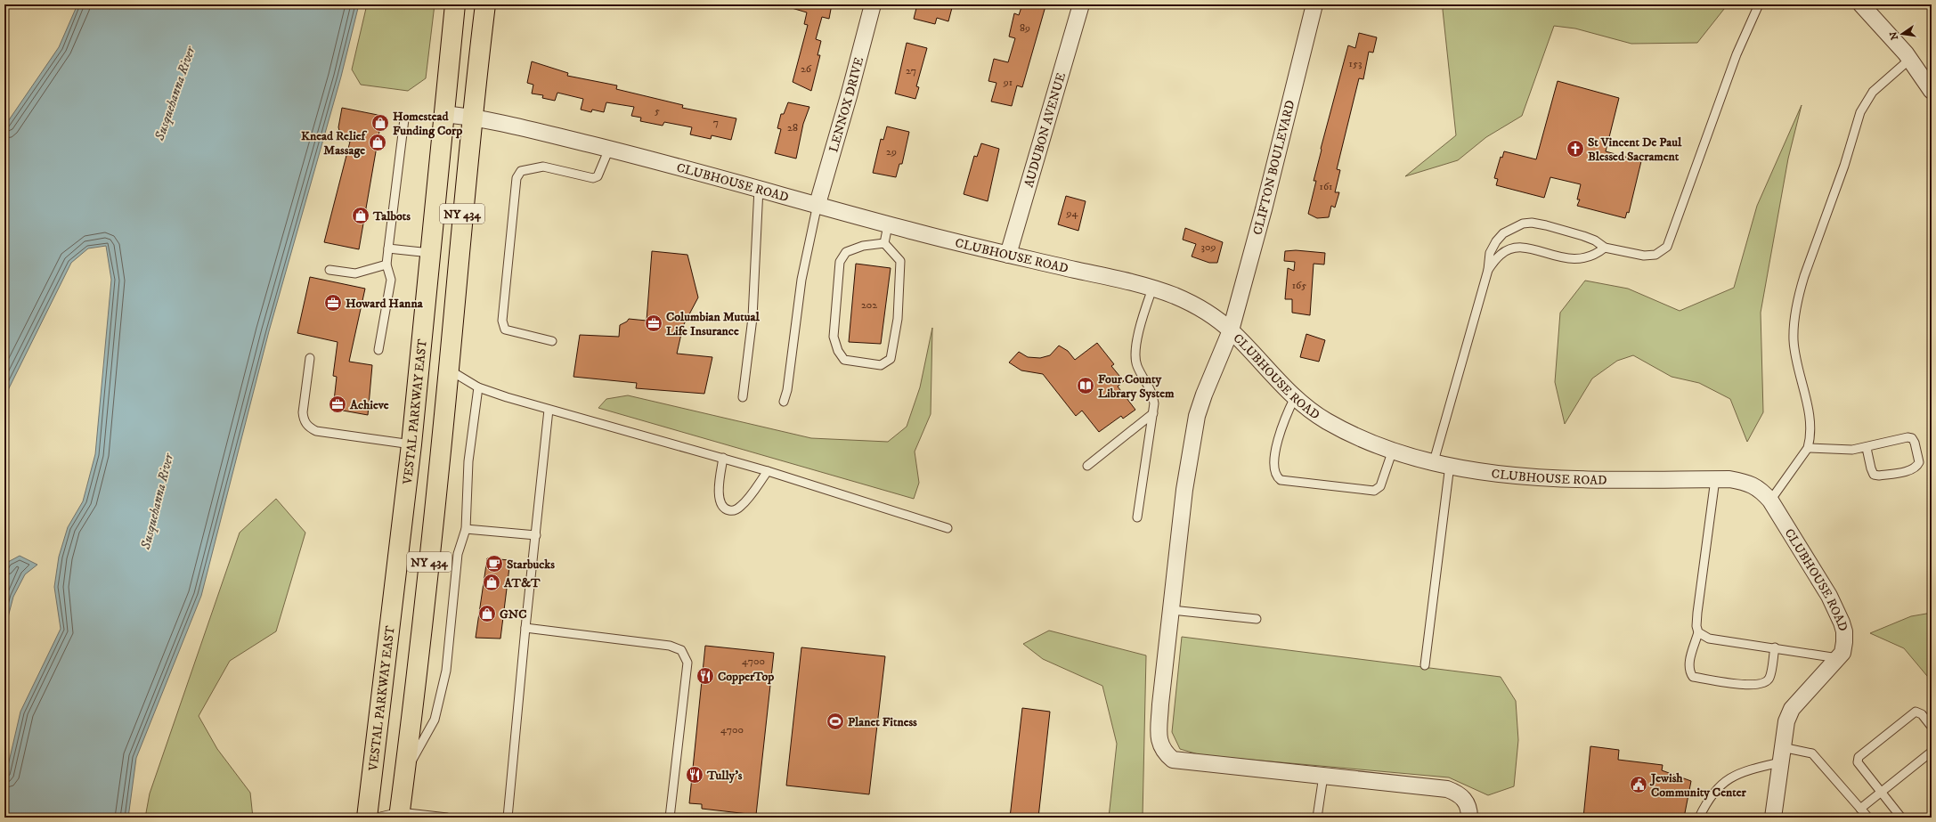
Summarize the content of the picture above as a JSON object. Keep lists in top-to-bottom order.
{
  "streets": {
    "main road": ["NY 434", "VESTAL PARKWAY EAST"],
    "street": [
      "LENNOX DRIVE",
      "AUDUBON AVENUE",
      "CLIFTON BOULEVARD",
      "CLUBHOUSE ROAD"
    ]
  },
  "crossings": [
    ["LENNOX DRIVE", "CLUBHOUSE ROAD"],
    ["AUDUBON AVENUE", "CLUBHOUSE ROAD"],
    ["CLIFTON BOULEVARD", "CLUBHOUSE ROAD"],
    ["CLUBHOUSE ROAD", "NY 434"],
    ["CLUBHOUSE ROAD", "VESTAL PARKWAY EAST"]
  ],
  "water": ["Susquehanna River"],
  "places": {
    "shop": [
      "Homestead Funding Corp",
      "Knead Relief Massage",
      "Talbots",
      "AT&T",
      "GNC"
    ],
    "church": ["St Vincent De Paul Blessed Sacrament"],
    "office": ["Howard Hanna", "Columbian Mutual Life Insurance", "Achieve"],
    "library": ["Four County Library System"],
    "cafe": ["Starbucks"],
    "restaurant": ["CopperTop", "Tully's"],
    "sports": ["Planet Fitness"],
    "public building": ["Jewish Community Center"]
  },
  "house_numbers": [
    "89",
    "153",
    "26",
    "27",
    "91",
    "5",
    "7",
    "28",
    "29",
    "161",
    "94",
    "309",
    "165",
    "202",
    "4700",
    "4700"
  ],
  "north": "left"
}
